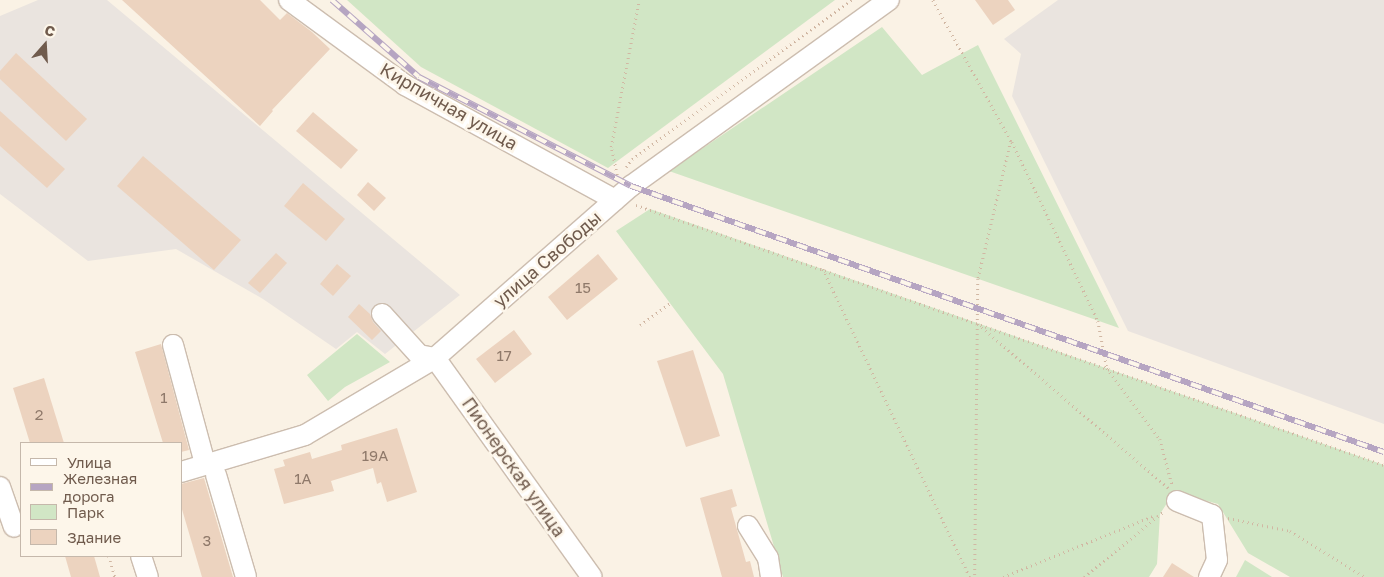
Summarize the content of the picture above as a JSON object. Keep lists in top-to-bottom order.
{
  "streets": {
    "street": ["Кирпичная улица", "улица Свободы", "Пионерская улица"]
  },
  "crossings": [
    ["Кирпичная улица", "улица Свободы"],
    ["улица Свободы", "Пионерская улица"]
  ],
  "house_numbers": [
    "15",
    "17",
    "1",
    "2",
    "19А",
    "1А",
    "3"
  ],
  "legend": [
    "Улица",
    "Железная дорога",
    "Парк",
    "Здание"
  ],
  "north": "top"
}
